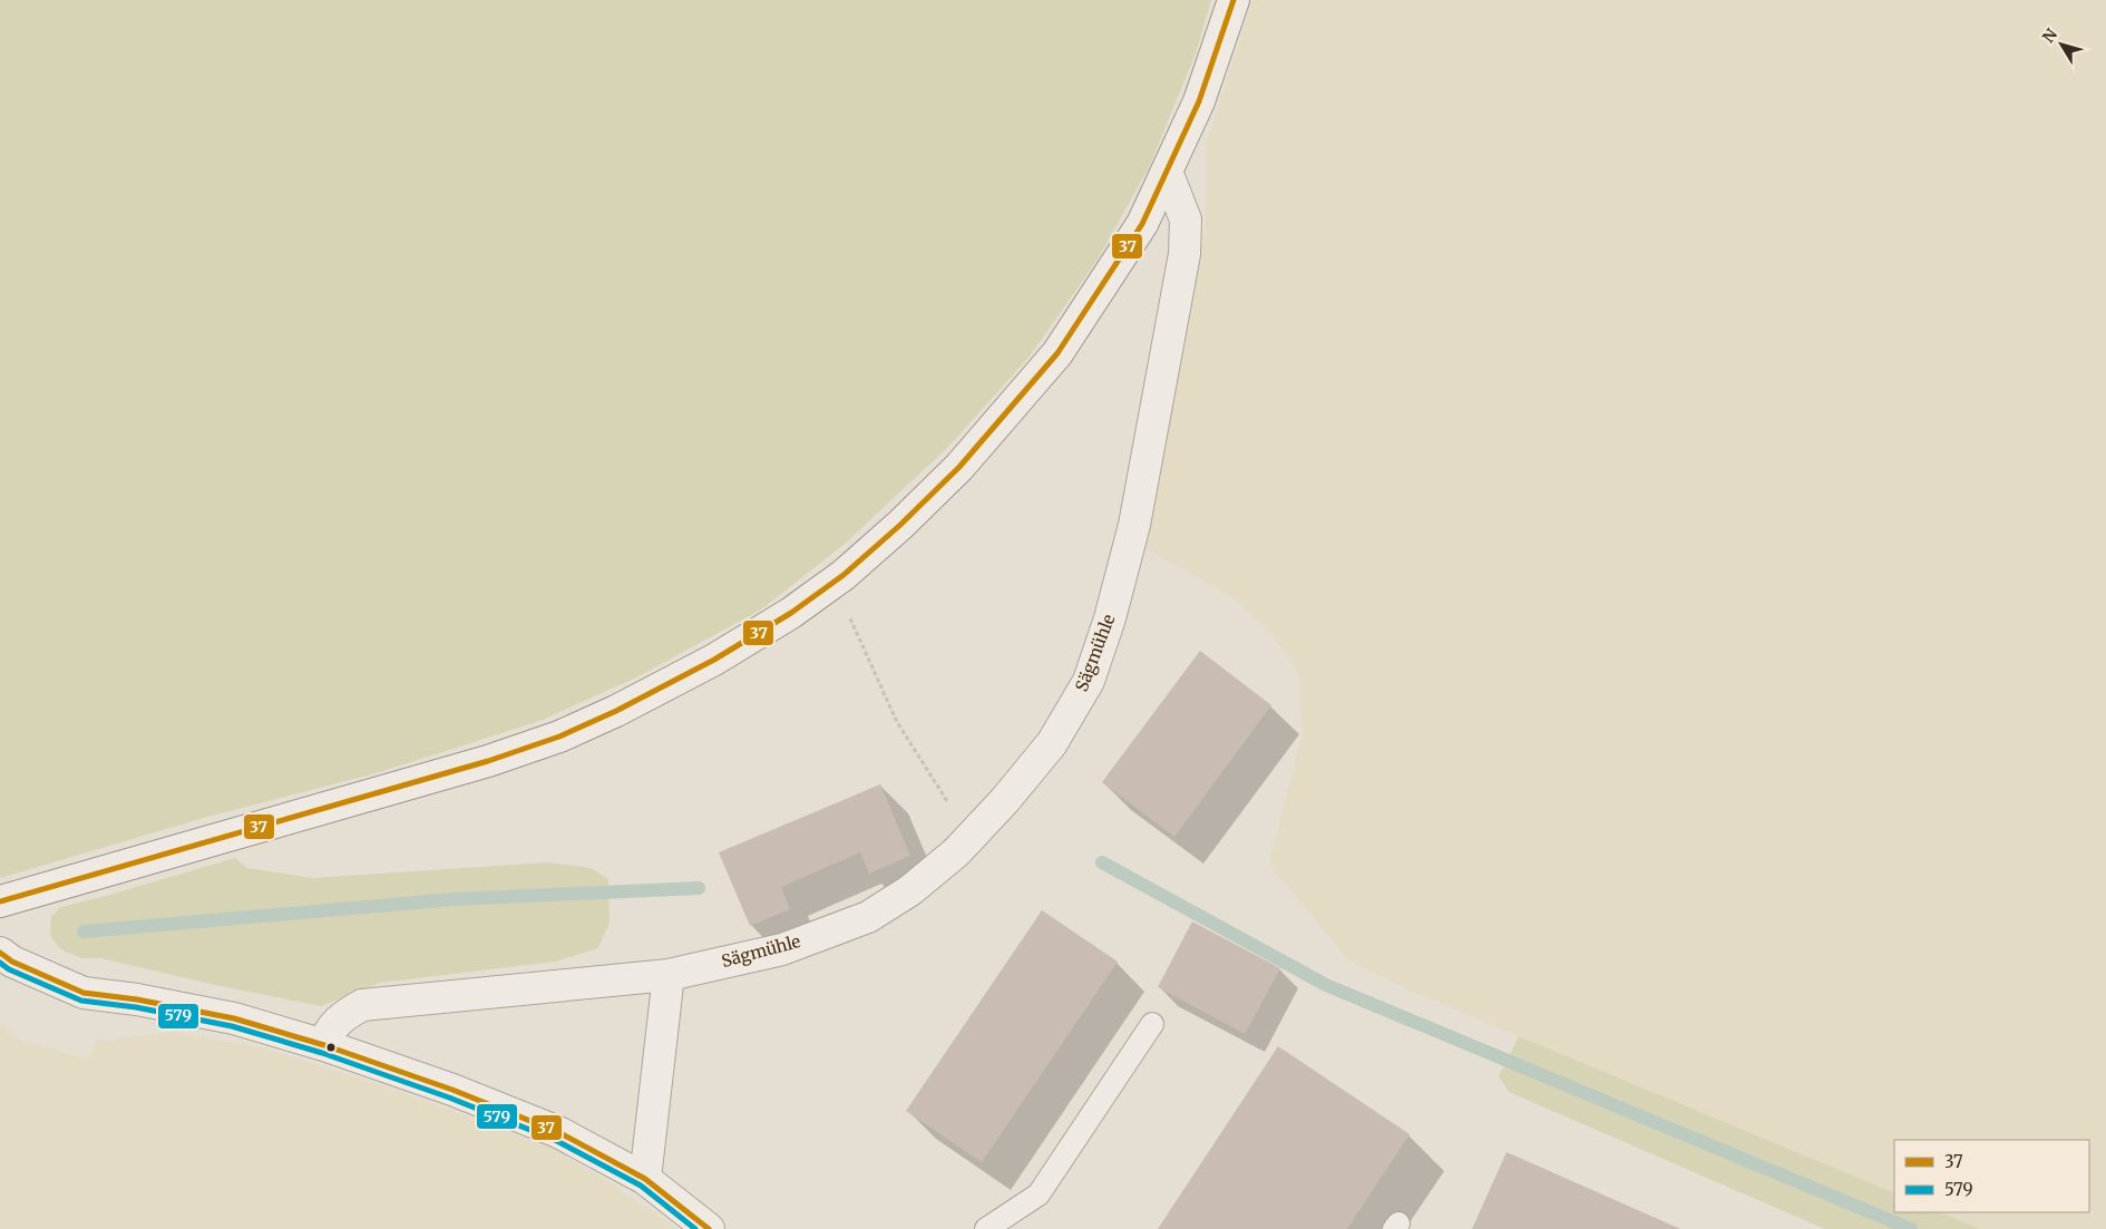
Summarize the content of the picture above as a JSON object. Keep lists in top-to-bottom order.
{
  "streets": {
    "street": ["Sägmühle"]
  },
  "lines": ["transit line 37", "transit line 579"],
  "legend": ["37", "579"],
  "north": "top left"
}
